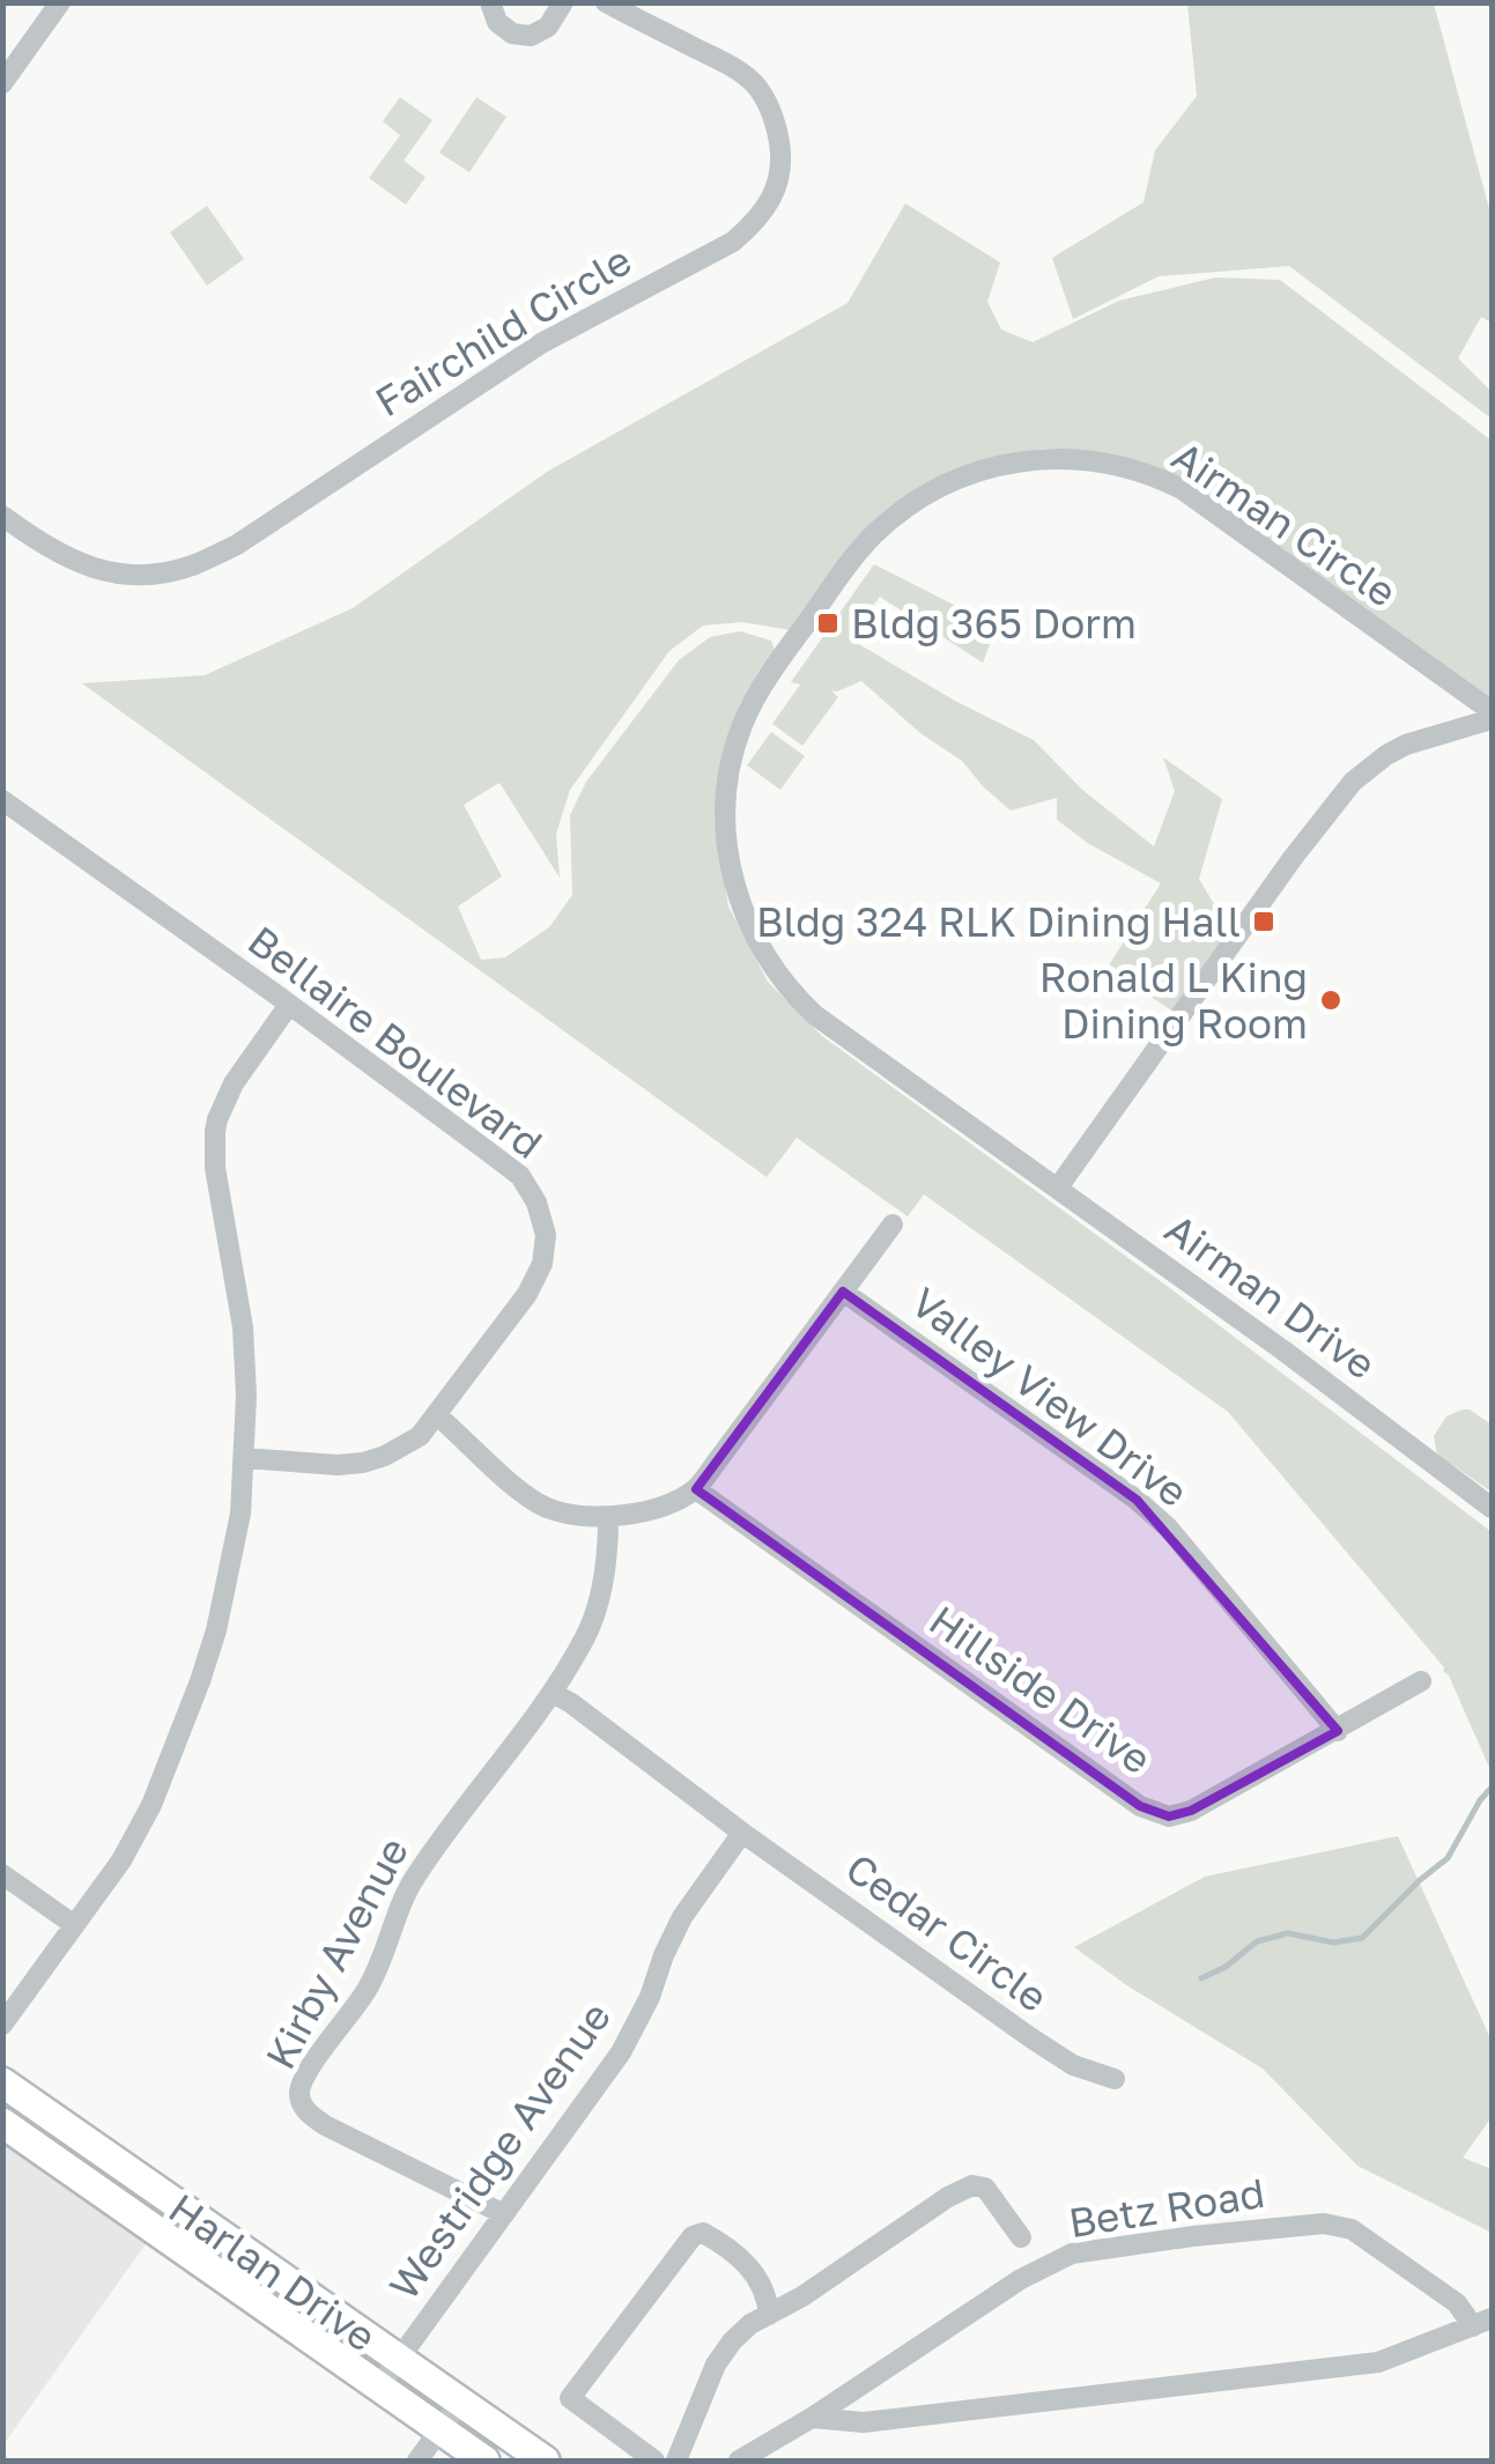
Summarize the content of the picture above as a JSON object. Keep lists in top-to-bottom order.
{
  "streets": {
    "main road": ["Harlan Drive"],
    "street": [
      "Fairchild Circle",
      "Airman Circle",
      "Bellaire Boulevard",
      "Airman Drive",
      "Valley View Drive",
      "Hillside Drive",
      "Cedar Circle",
      "Kirby Avenue",
      "Westridge Avenue",
      "Betz Road"
    ]
  },
  "crossings": [
    ["Airman Circle", "Airman Drive"],
    ["Valley View Drive", "Hillside Drive"],
    ["Cedar Circle", "Kirby Avenue"],
    ["Cedar Circle", "Westridge Avenue"],
    ["Kirby Avenue", "Westridge Avenue"],
    ["Westridge Avenue", "Harlan Drive"]
  ],
  "places": {
    "transit": ["Bldg 365 Dorm", "Bldg 324 RLK Dining Hall"],
    "other": ["Ronald L King Dining Room"]
  }
}
